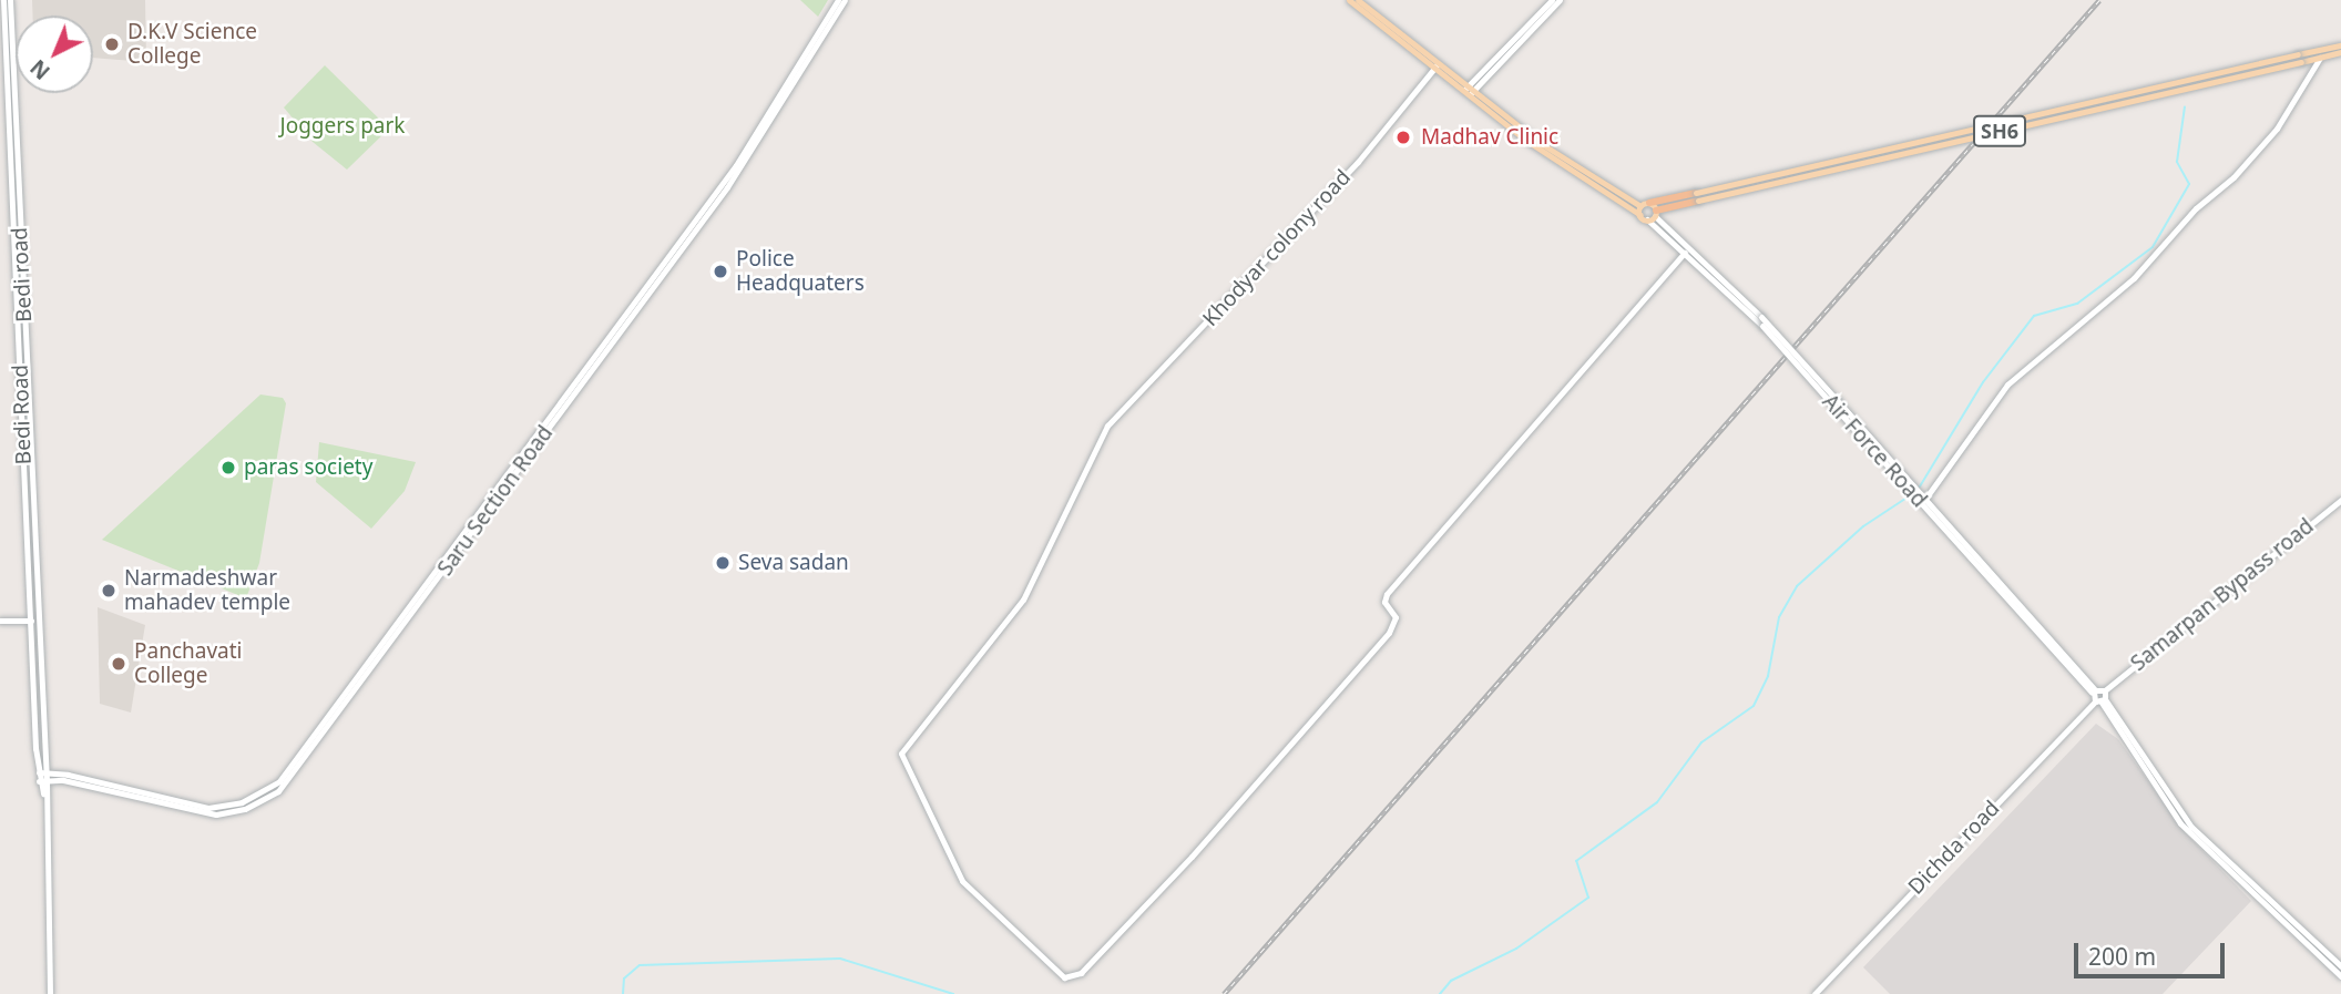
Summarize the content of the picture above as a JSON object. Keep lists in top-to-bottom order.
{
  "streets": {
    "highway": ["SH6"],
    "street": [
      "Khodyar colony road",
      "Bedi road",
      "Bedi Road",
      "Air Force Road",
      "Saru Section Road",
      "Samarpan Bypass road",
      "Dichda road"
    ]
  },
  "crossings": [
    ["SH6", "Air Force Road"],
    ["Khodyar colony road", "Air Force Road"],
    ["Bedi road", "Bedi Road"],
    ["Bedi road", "Saru Section Road"],
    ["Bedi Road", "Saru Section Road"]
  ],
  "parks": ["Joggers park"],
  "places": [
    "D.K.V Science College",
    "Madhav Clinic",
    "Police Headquaters",
    "paras society",
    "Seva sadan",
    "Narmadeshwar mahadev temple",
    "Panchavati College"
  ],
  "scale_bar": "200 m",
  "north": "bottom left"
}
